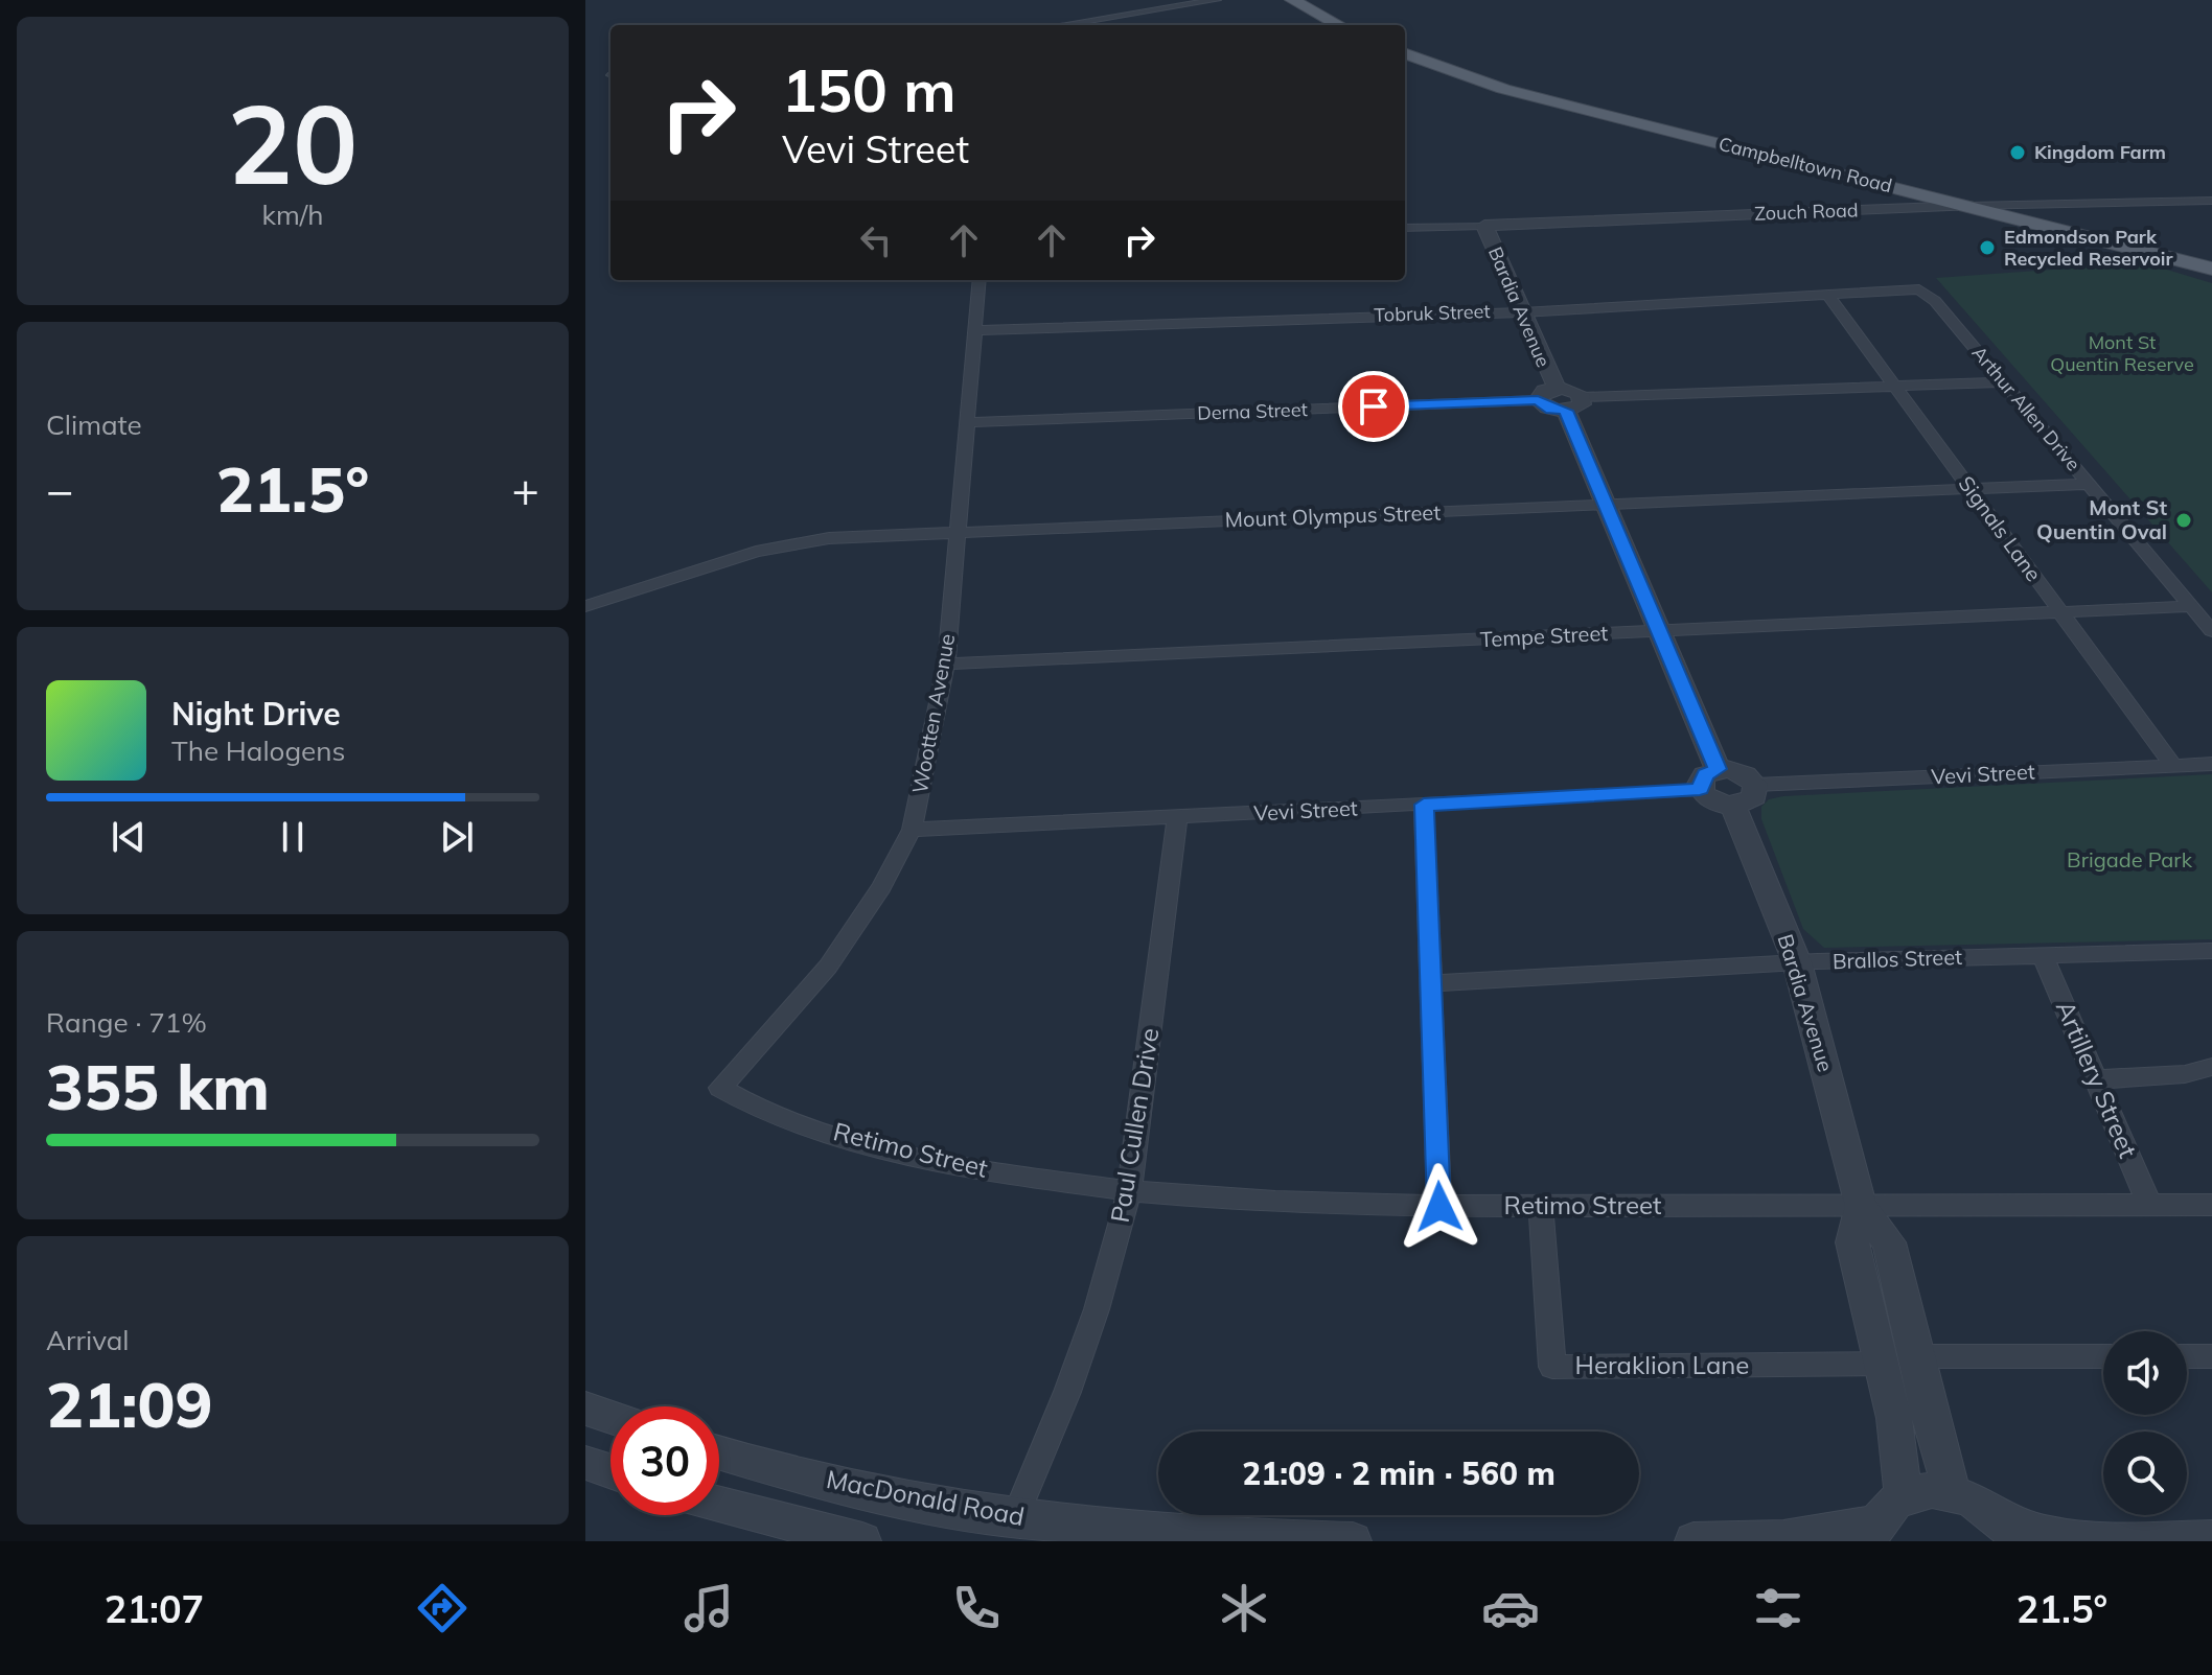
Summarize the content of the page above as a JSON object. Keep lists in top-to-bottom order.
{
  "streets": {
    "main road": ["Campbelltown Road"],
    "street": [
      "Zouch Road",
      "Bardia Avenue",
      "Tobruk Street",
      "Arthur Allen Drive",
      "Derna Street",
      "Mount Olympus Street",
      "Signals Lane",
      "Tempe Street",
      "Wootten Avenue",
      "Vevi Street",
      "Brallos Street",
      "Artillery Street",
      "Paul Cullen Drive",
      "Retimo Street",
      "Heraklion Lane",
      "MacDonald Road"
    ]
  },
  "crossings": [
    ["Campbelltown Road", "Zouch Road"],
    ["Zouch Road", "Bardia Avenue"],
    ["Bardia Avenue", "Tobruk Street"],
    ["Bardia Avenue", "Vevi Street"],
    ["Bardia Avenue", "Brallos Street"],
    ["Bardia Avenue", "Retimo Street"],
    ["Bardia Avenue", "Heraklion Lane"],
    ["Tobruk Street", "Arthur Allen Drive"],
    ["Tobruk Street", "Signals Lane"],
    ["Tobruk Street", "Wootten Avenue"],
    ["Arthur Allen Drive", "Mount Olympus Street"],
    ["Arthur Allen Drive", "Tempe Street"],
    ["Derna Street", "Wootten Avenue"],
    ["Mount Olympus Street", "Signals Lane"],
    ["Mount Olympus Street", "Wootten Avenue"],
    ["Signals Lane", "Tempe Street"],
    ["Signals Lane", "Vevi Street"],
    ["Tempe Street", "Wootten Avenue"],
    ["Wootten Avenue", "Vevi Street"],
    ["Wootten Avenue", "Retimo Street"],
    ["Vevi Street", "Paul Cullen Drive"],
    ["Brallos Street", "Artillery Street"],
    ["Artillery Street", "Retimo Street"],
    ["Paul Cullen Drive", "Retimo Street"],
    ["Paul Cullen Drive", "MacDonald Road"],
    ["Retimo Street", "Heraklion Lane"]
  ],
  "parks": ["Mont St Quentin Reserve", "Brigade Park"],
  "places": ["Kingdom Farm", "Edmondson Park Recycled Reservoir", "Mont St Quentin Oval"],
  "page": {
    "tile": [
      ["20", "km/h"],
      "Climate",
      ["Range · 71%", "355 km"],
      ["Arrival", "21:09"]
    ],
    "turn": ["150 m", "Vevi Street"],
    "heat": ["−", "21.5°", "+"],
    "song": ["Night Drive", "The Halogens"],
    "limit": "30",
    "trip": "21:09 · 2 min · 560 m",
    "tabs": ["21:07", "21.5°"]
  }
}
